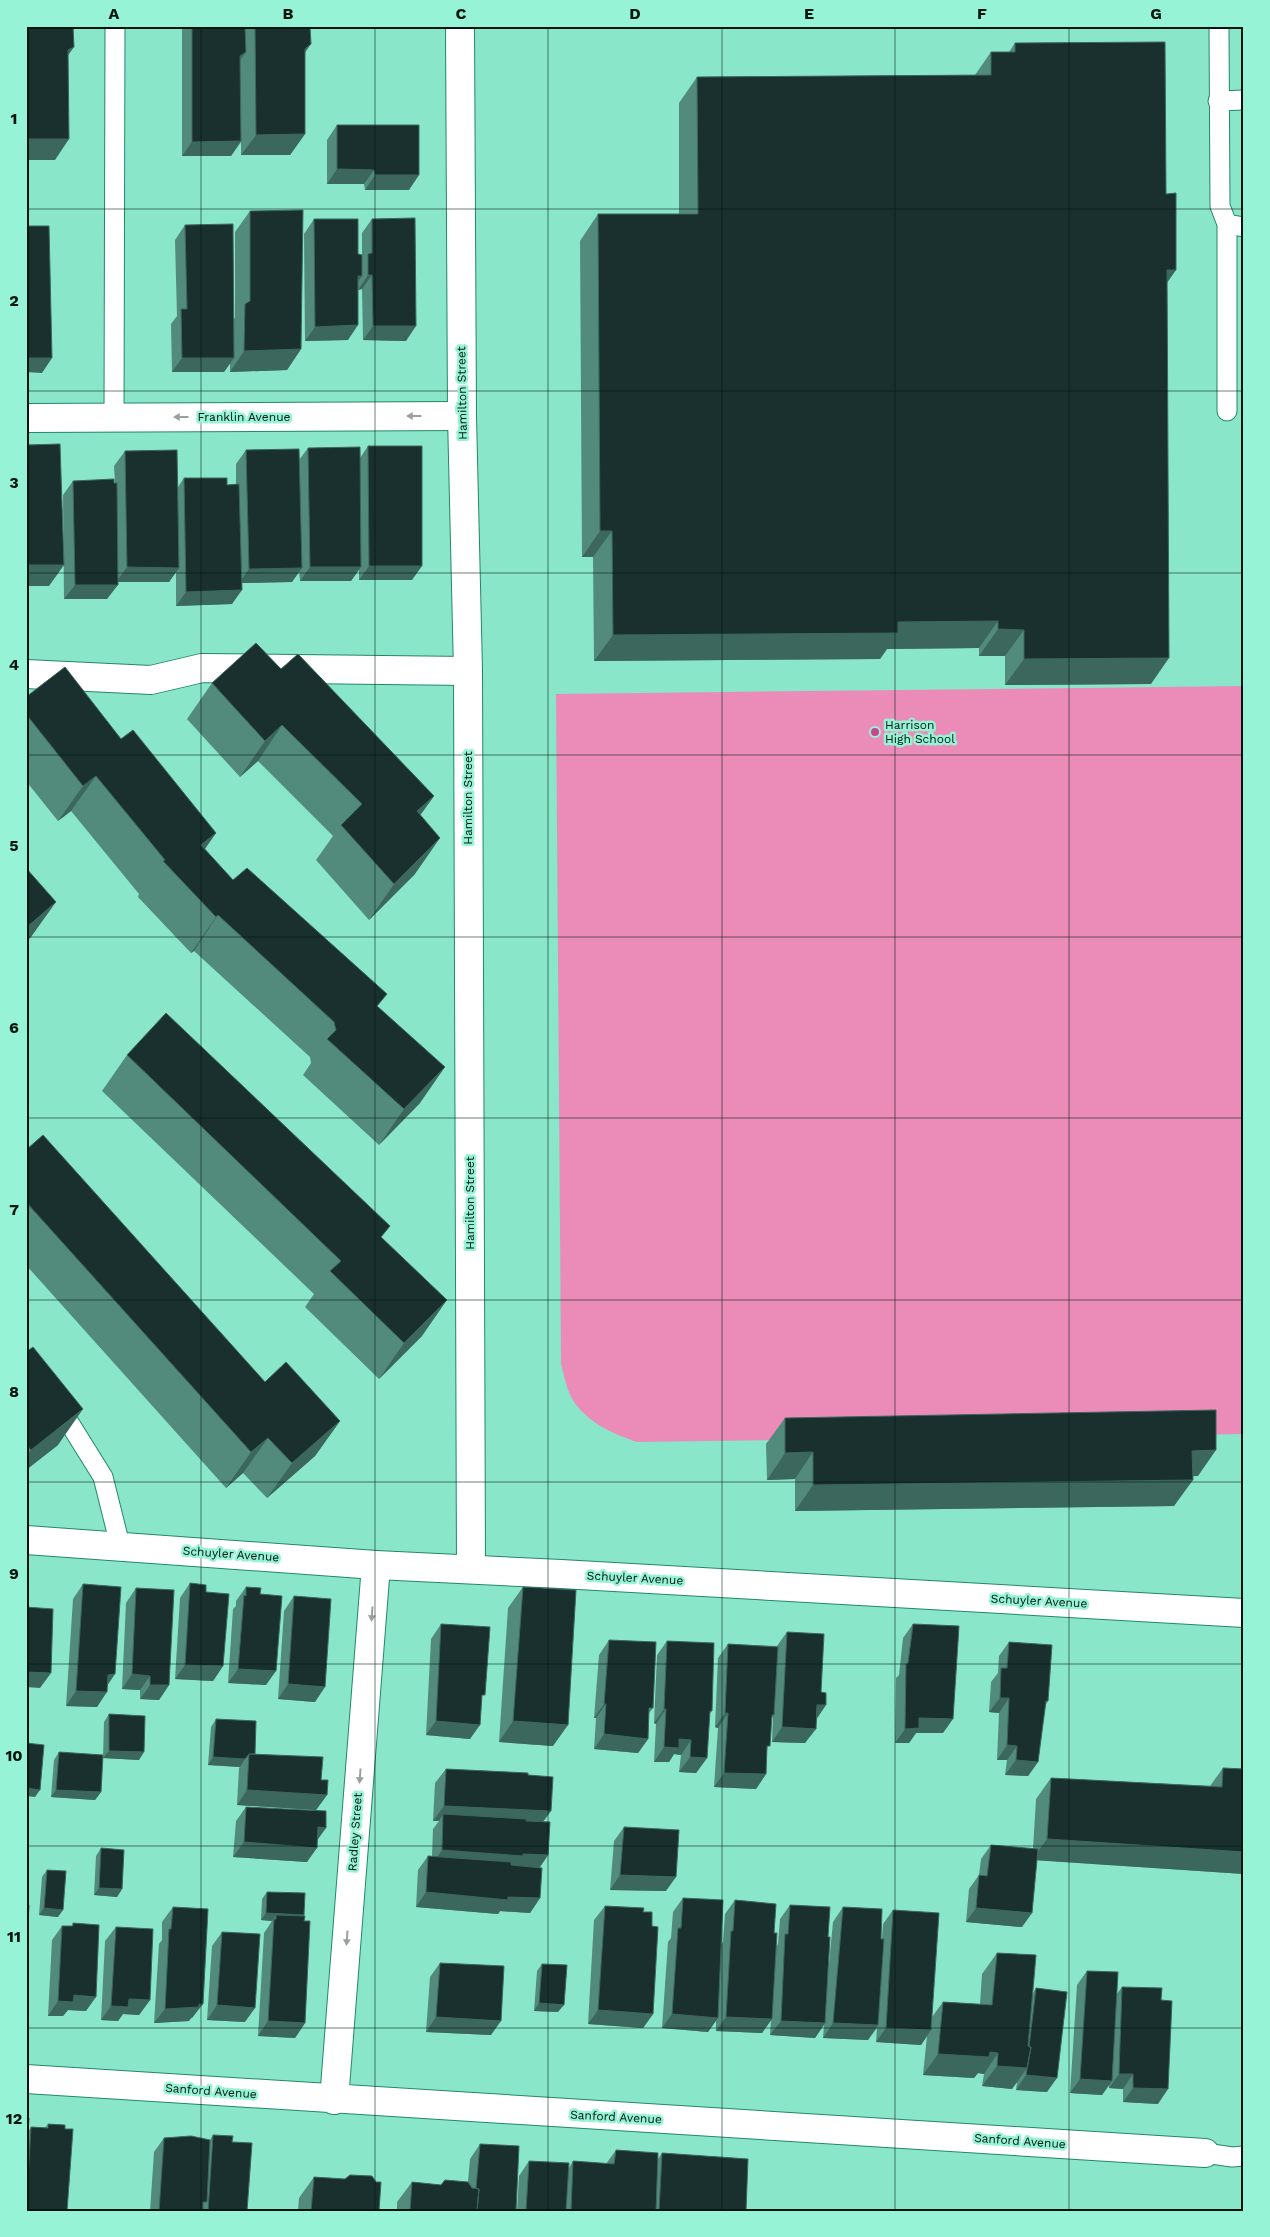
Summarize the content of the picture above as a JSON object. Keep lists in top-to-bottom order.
{
  "streets": {
    "street": [
      "Hamilton Street",
      "Franklin Avenue",
      "Schuyler Avenue",
      "Radley Street",
      "Sanford Avenue"
    ]
  },
  "crossings": [
    ["Hamilton Street", "Franklin Avenue"],
    ["Hamilton Street", "Schuyler Avenue"],
    ["Schuyler Avenue", "Radley Street"],
    ["Radley Street", "Sanford Avenue"]
  ],
  "one_way": ["Franklin Avenue", "Radley Street"],
  "places": ["Harrison High School"],
  "grid": {
    "columns": [
      "A",
      "B",
      "C",
      "D",
      "E",
      "F",
      "G"
    ],
    "rows": [
      "1",
      "2",
      "3",
      "4",
      "5",
      "6",
      "7",
      "8",
      "9",
      "10",
      "11",
      "12"
    ]
  }
}
